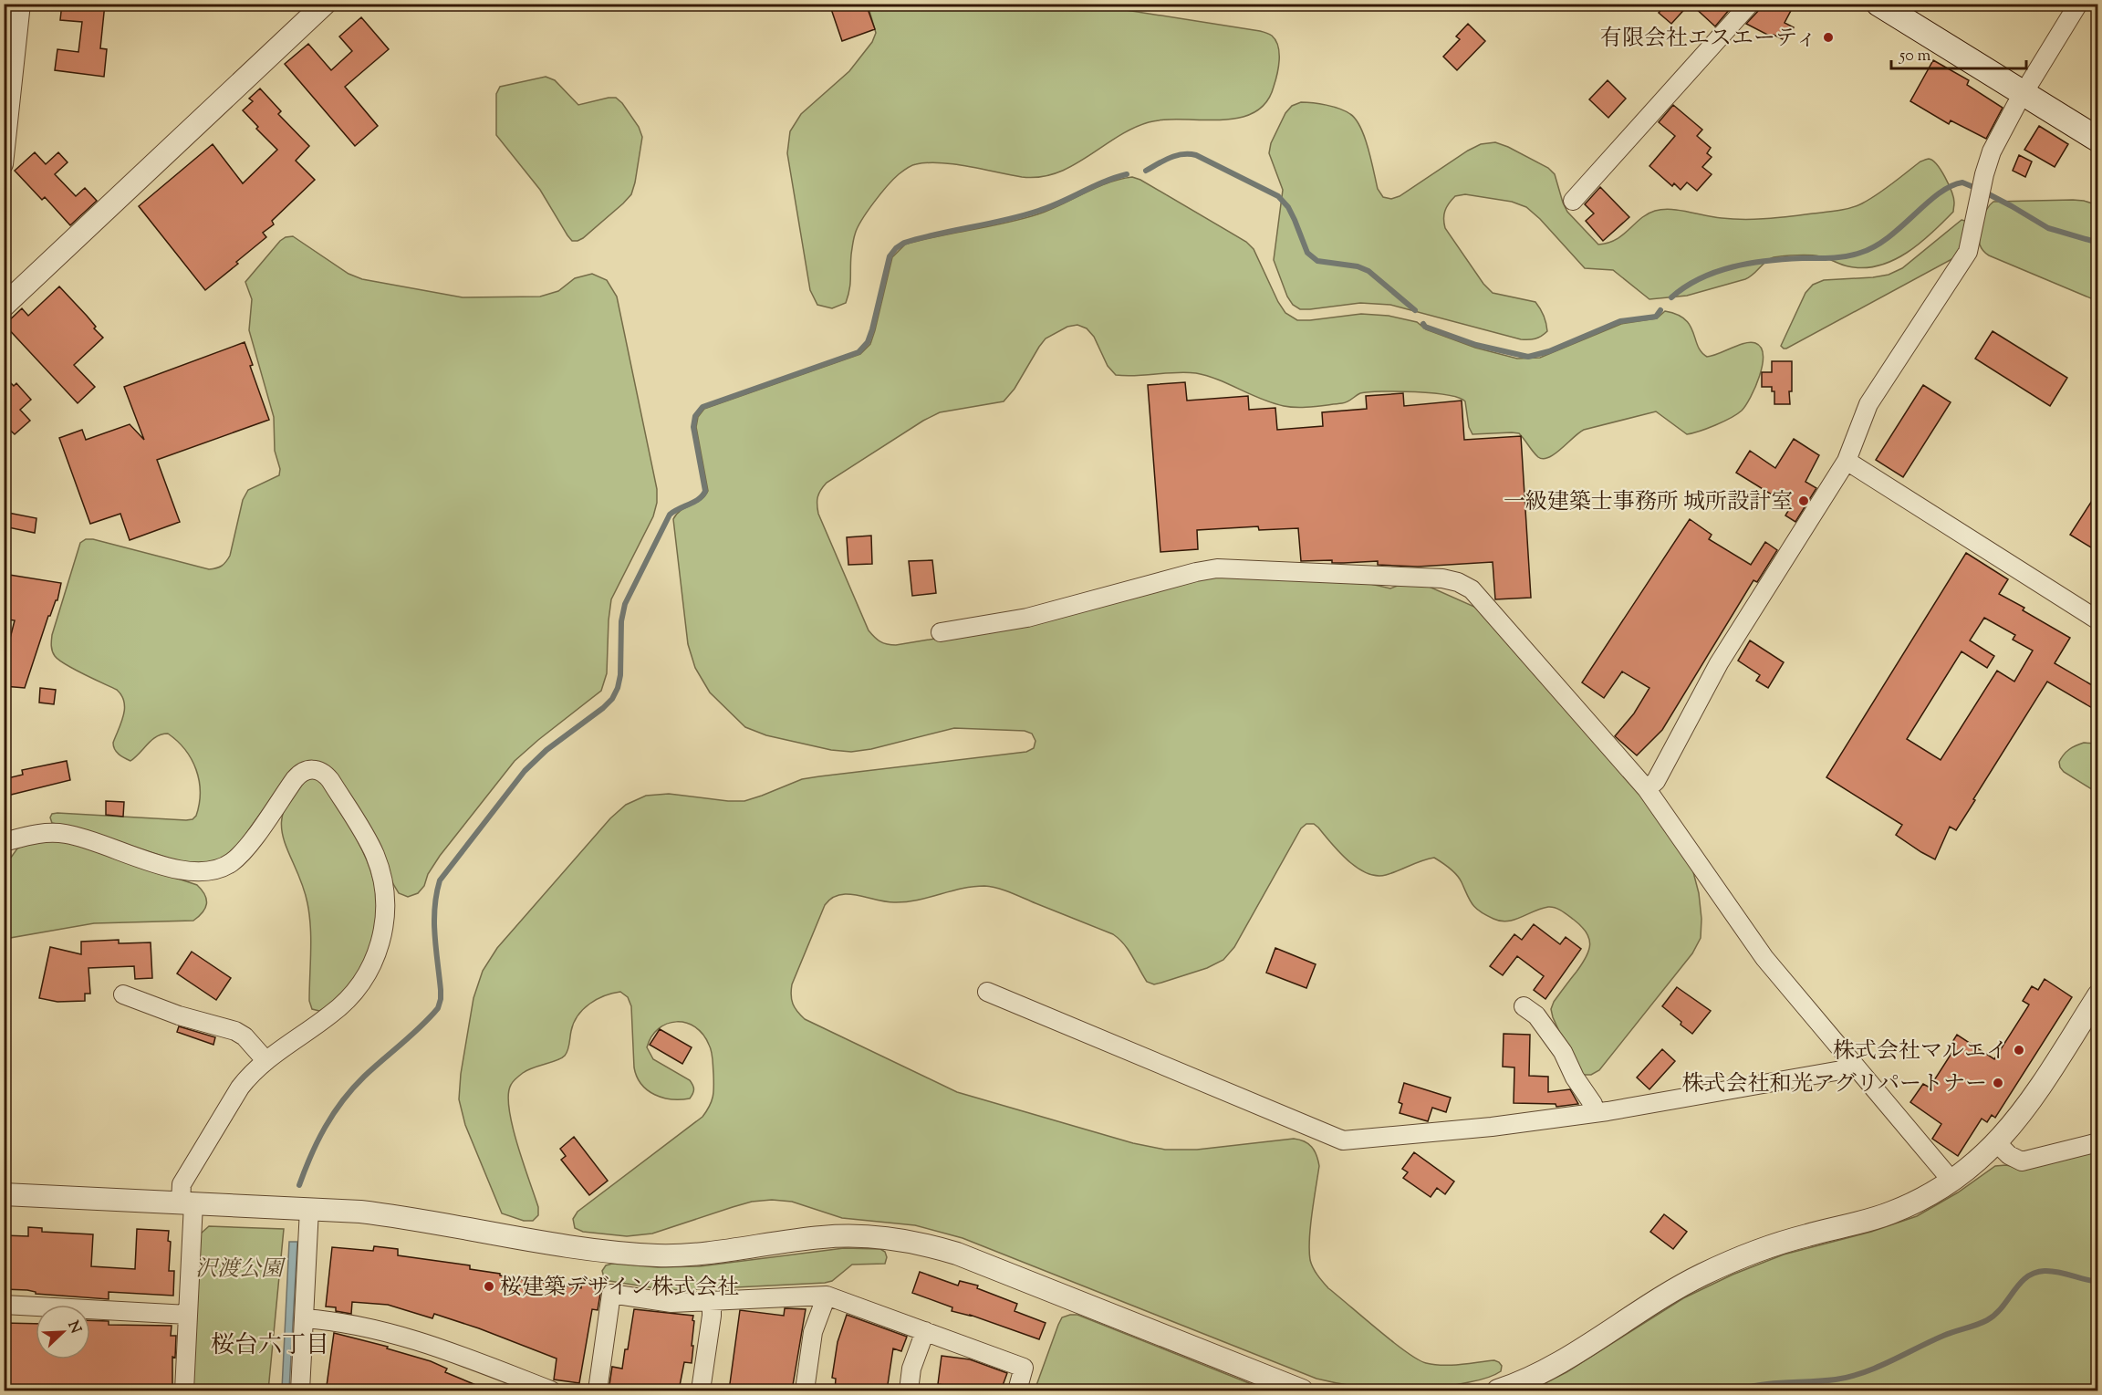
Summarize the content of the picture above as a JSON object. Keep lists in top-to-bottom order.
{
  "districts": ["桜台六丁目"],
  "parks": ["沢渡公園"],
  "places": [
    "有限会社エスエーティ",
    "一級建築士事務所 城所設計室",
    "株式会社マルエイ",
    "株式会社和光アグリパートナー",
    "桜建築デザイン株式会社"
  ],
  "scale_bar": "50 m",
  "north": "top right"
}
